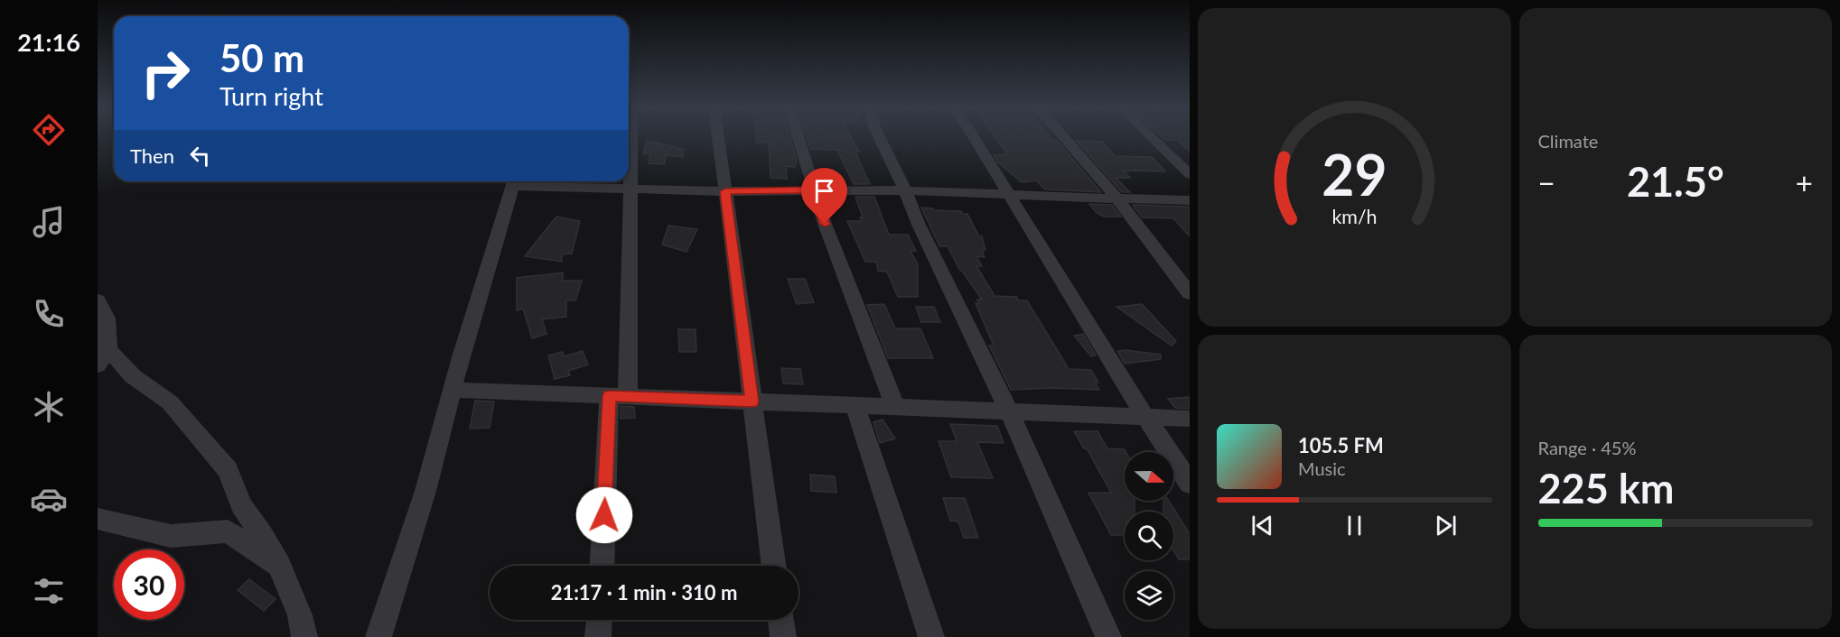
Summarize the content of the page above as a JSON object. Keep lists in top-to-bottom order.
{
  "north": "right",
  "page": {
    "tabs": "21:16",
    "tile": [
      "Climate",
      ["Range · 45%", "225 km"]
    ],
    "turn": ["50 m", "Turn right"],
    "then": "Then",
    "heat": ["−", "21.5°", "+"],
    "song": ["105.5 FM", "Music"],
    "limit": "30",
    "trip": "21:17 · 1 min · 310 m",
    "gauge": ["29", "km/h"]
  }
}
